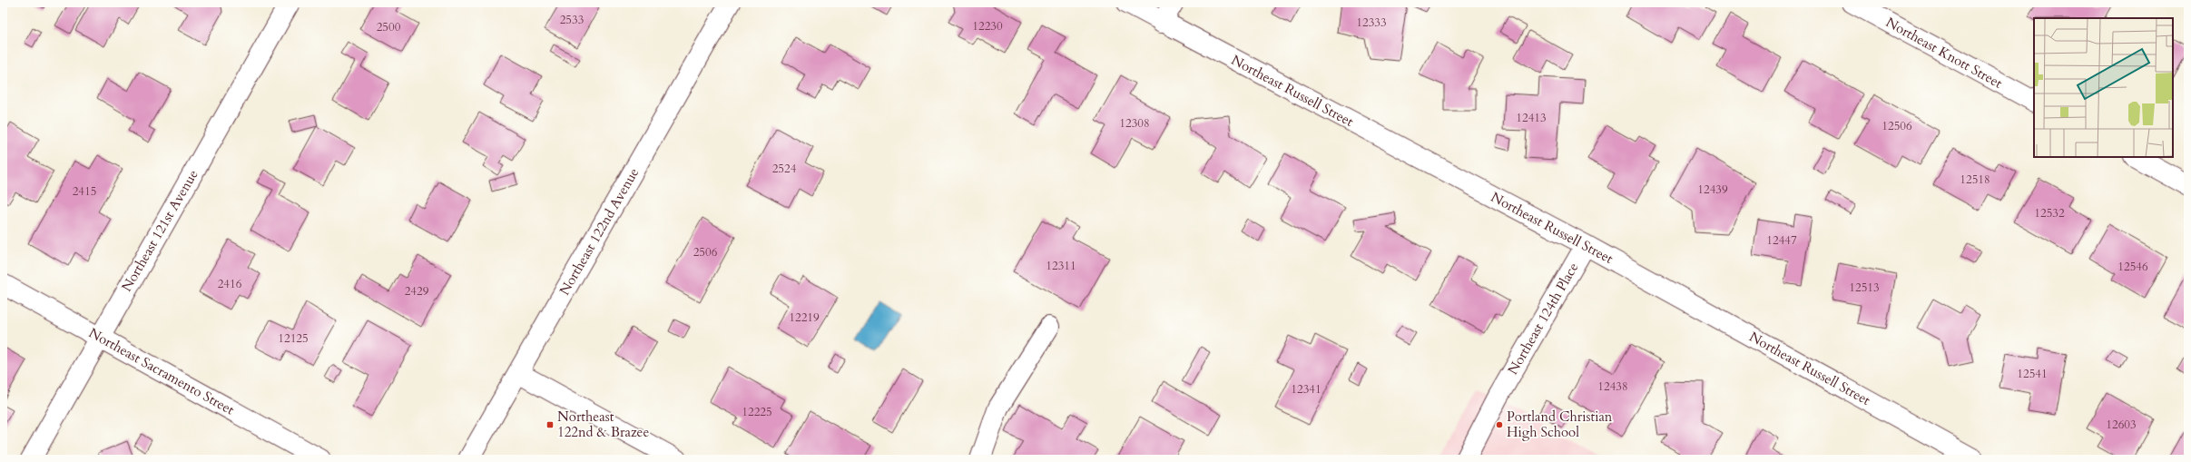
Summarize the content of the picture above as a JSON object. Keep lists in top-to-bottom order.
{
  "streets": {
    "street": [
      "Northeast Knott Street",
      "Northeast Russell Street",
      "Northeast 121st Avenue",
      "Northeast 122nd Avenue",
      "Northeast 124th Place",
      "Northeast Sacramento Street"
    ]
  },
  "crossings": [
    ["Northeast Russell Street", "Northeast 124th Place"],
    ["Northeast 121st Avenue", "Northeast Sacramento Street"]
  ],
  "places": {
    "transit": ["Northeast 122nd & Brazee"],
    "other": ["Portland Christian High School"]
  },
  "house_numbers": [
    "2533",
    "12333",
    "12230",
    "2500",
    "12413",
    "12308",
    "12506",
    "2524",
    "12518",
    "12439",
    "2415",
    "12532",
    "12447",
    "2506",
    "12311",
    "12546",
    "2416",
    "12513",
    "2429",
    "12219",
    "12125",
    "12541",
    "12438",
    "12341",
    "12225",
    "12603"
  ]
}
